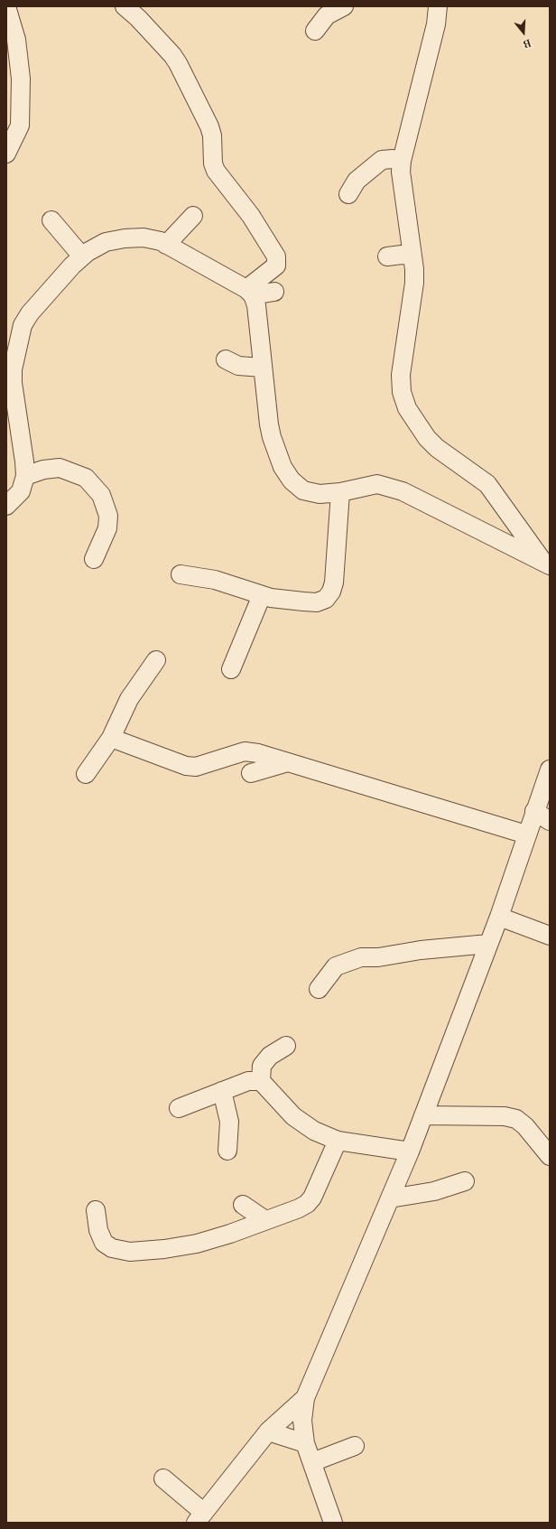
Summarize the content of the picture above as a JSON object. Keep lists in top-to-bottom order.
{
  "north": "bottom"
}
